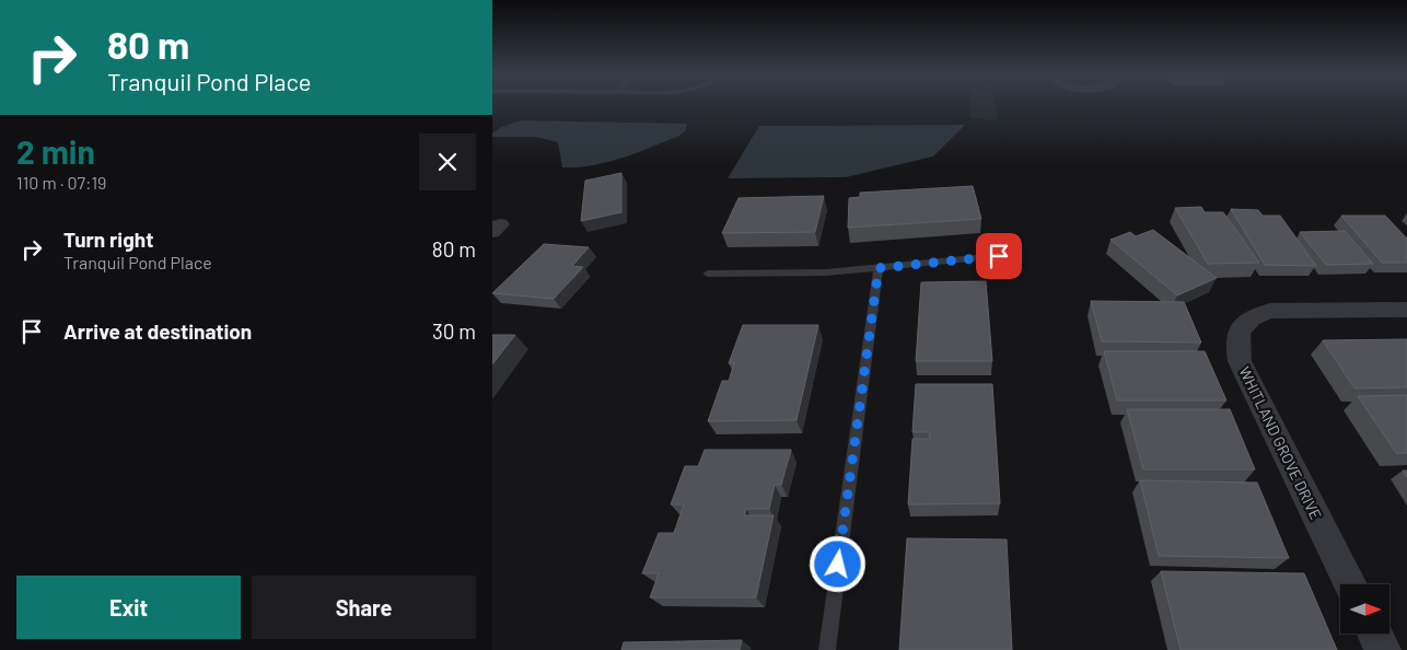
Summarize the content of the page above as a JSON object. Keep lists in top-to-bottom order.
{
  "streets": {
    "street": ["WHITLAND GROVE DRIVE"]
  },
  "north": "right",
  "page": {
    "turn": ["80 m", "Tranquil Pond Place"],
    "heading": ["2 min", "110 m · 07:19"],
    "list": [
      {
        "name": "Turn right",
        "note": "Tranquil Pond Place",
        "value": "80 m"
      },
      {
        "name": "Arrive at destination",
        "value": "30 m"
      }
    ],
    "buttons": ["Exit", "Share"]
  }
}
